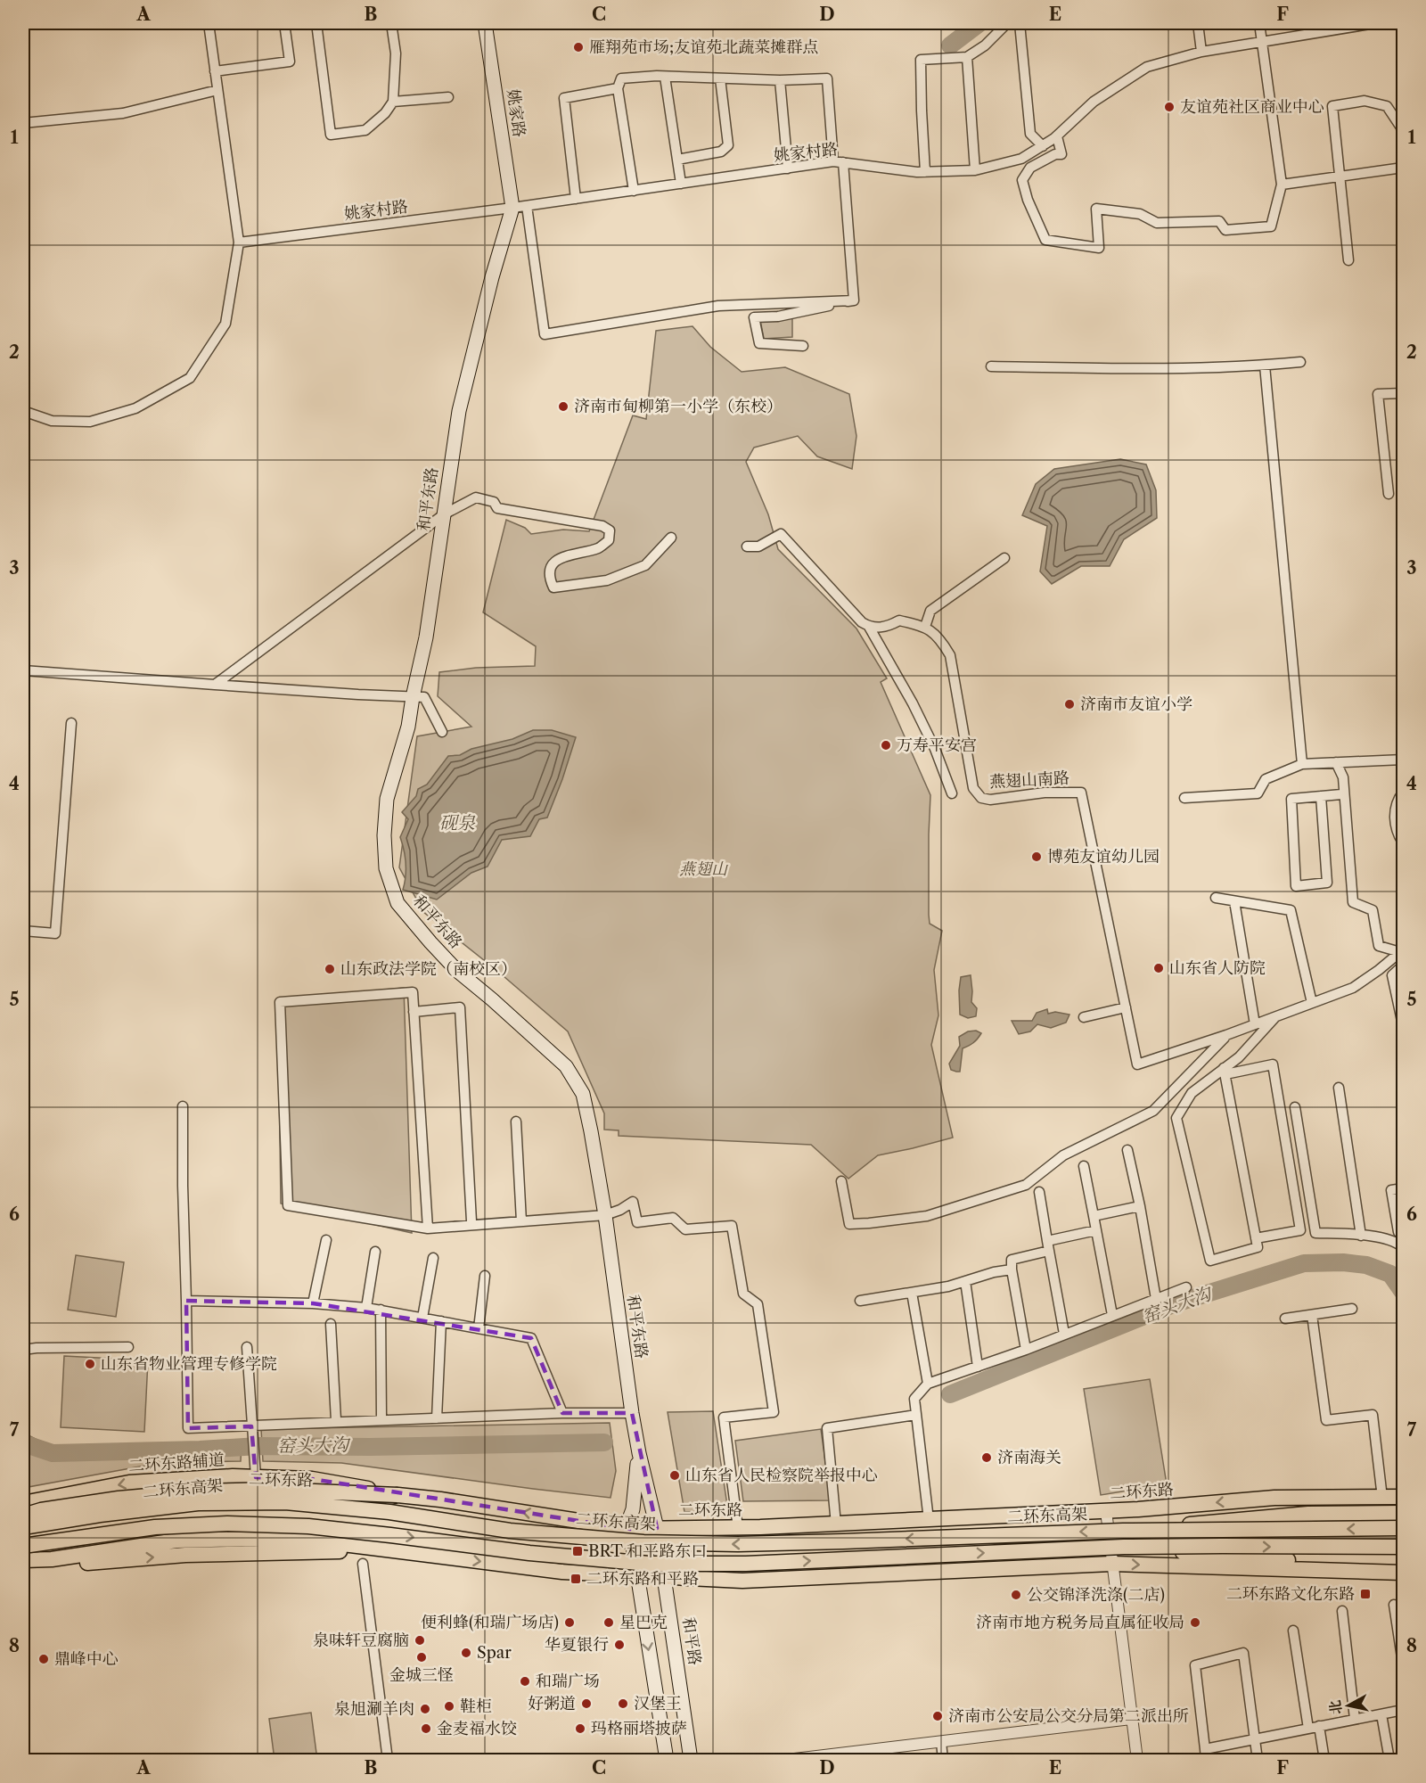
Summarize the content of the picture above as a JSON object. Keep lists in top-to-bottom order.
{
  "streets": {
    "highway": ["二环东路辅道", "二环东路", "二环东高架"],
    "main road": ["姚家路", "和平东路", "和平路"],
    "street": ["姚家村路", "燕翅山南路"]
  },
  "crossings": [
    ["姚家路", "姚家村路"],
    ["姚家路", "和平东路"],
    ["姚家村路", "和平东路"],
    ["和平东路", "二环东路"],
    ["和平东路", "和平路"],
    ["二环东路辅道", "二环东路"],
    ["二环东路", "和平路"]
  ],
  "water": ["砚泉", "窑头大沟"],
  "parks": ["燕翅山"],
  "places": {
    "other": [
      "雁翔苑市场;友谊苑北蔬菜摊群点",
      "友谊苑社区商业中心",
      "济南市甸柳第一小学（东校）",
      "济南市友谊小学",
      "万寿平安宫",
      "博苑友谊幼儿园",
      "山东省人防院",
      "山东政法学院（南校区）",
      "山东省物业管理专修学院",
      "济南海关",
      "山东省人民检察院举报中心",
      "公交锦泽洗涤(二店)",
      "便利蜂(和瑞广场店)",
      "星巴克",
      "济南市地方税务局直属征收局",
      "泉味轩豆腐脑",
      "华夏银行",
      "Spar",
      "金城三怪",
      "鼎峰中心",
      "和瑞广场",
      "好粥道",
      "汉堡王",
      "鞋柜",
      "泉旭涮羊肉",
      "济南市公安局公交分局第二派出所",
      "金麦福水饺",
      "玛格丽塔披萨"
    ],
    "transit": ["BRT 和平路东口", "二环东路和平路", "二环东路文化东路"]
  },
  "north": "left",
  "grid": {
    "columns": [
      "A",
      "B",
      "C",
      "D",
      "E",
      "F"
    ],
    "rows": [
      "1",
      "2",
      "3",
      "4",
      "5",
      "6",
      "7",
      "8"
    ]
  }
}
